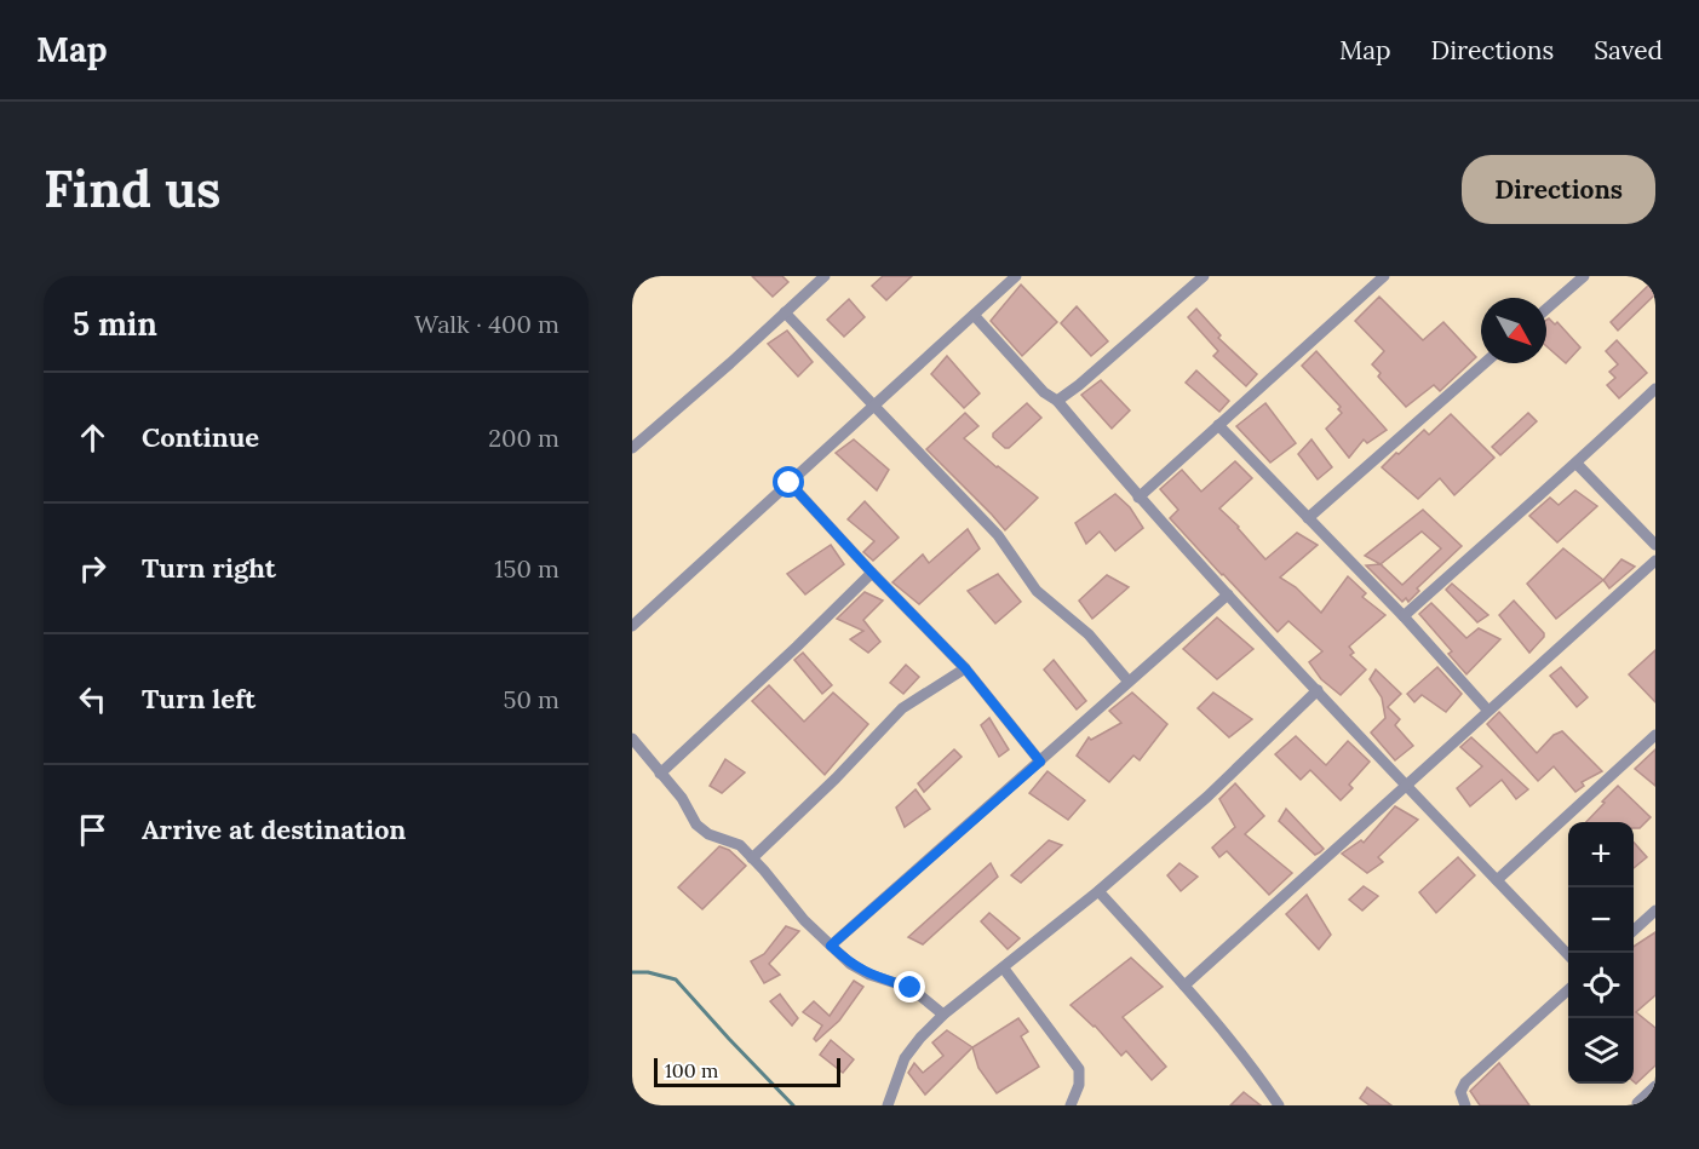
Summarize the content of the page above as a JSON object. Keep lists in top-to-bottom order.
{
  "scale_bar": "100 m",
  "north": "bottom right",
  "page": {
    "header": "Map",
    "nav": ["Map", "Directions", "Saved"],
    "buttons": "Directions",
    "title": "Find us",
    "heading": ["5 min", "Walk · 400 m"],
    "list": [
      ["Continue", "200 m"],
      ["Turn right", "150 m"],
      ["Turn left", "50 m"],
      "Arrive at destination"
    ],
    "map_buttons": ["+", "−"],
    "scale": "100 m"
  }
}
